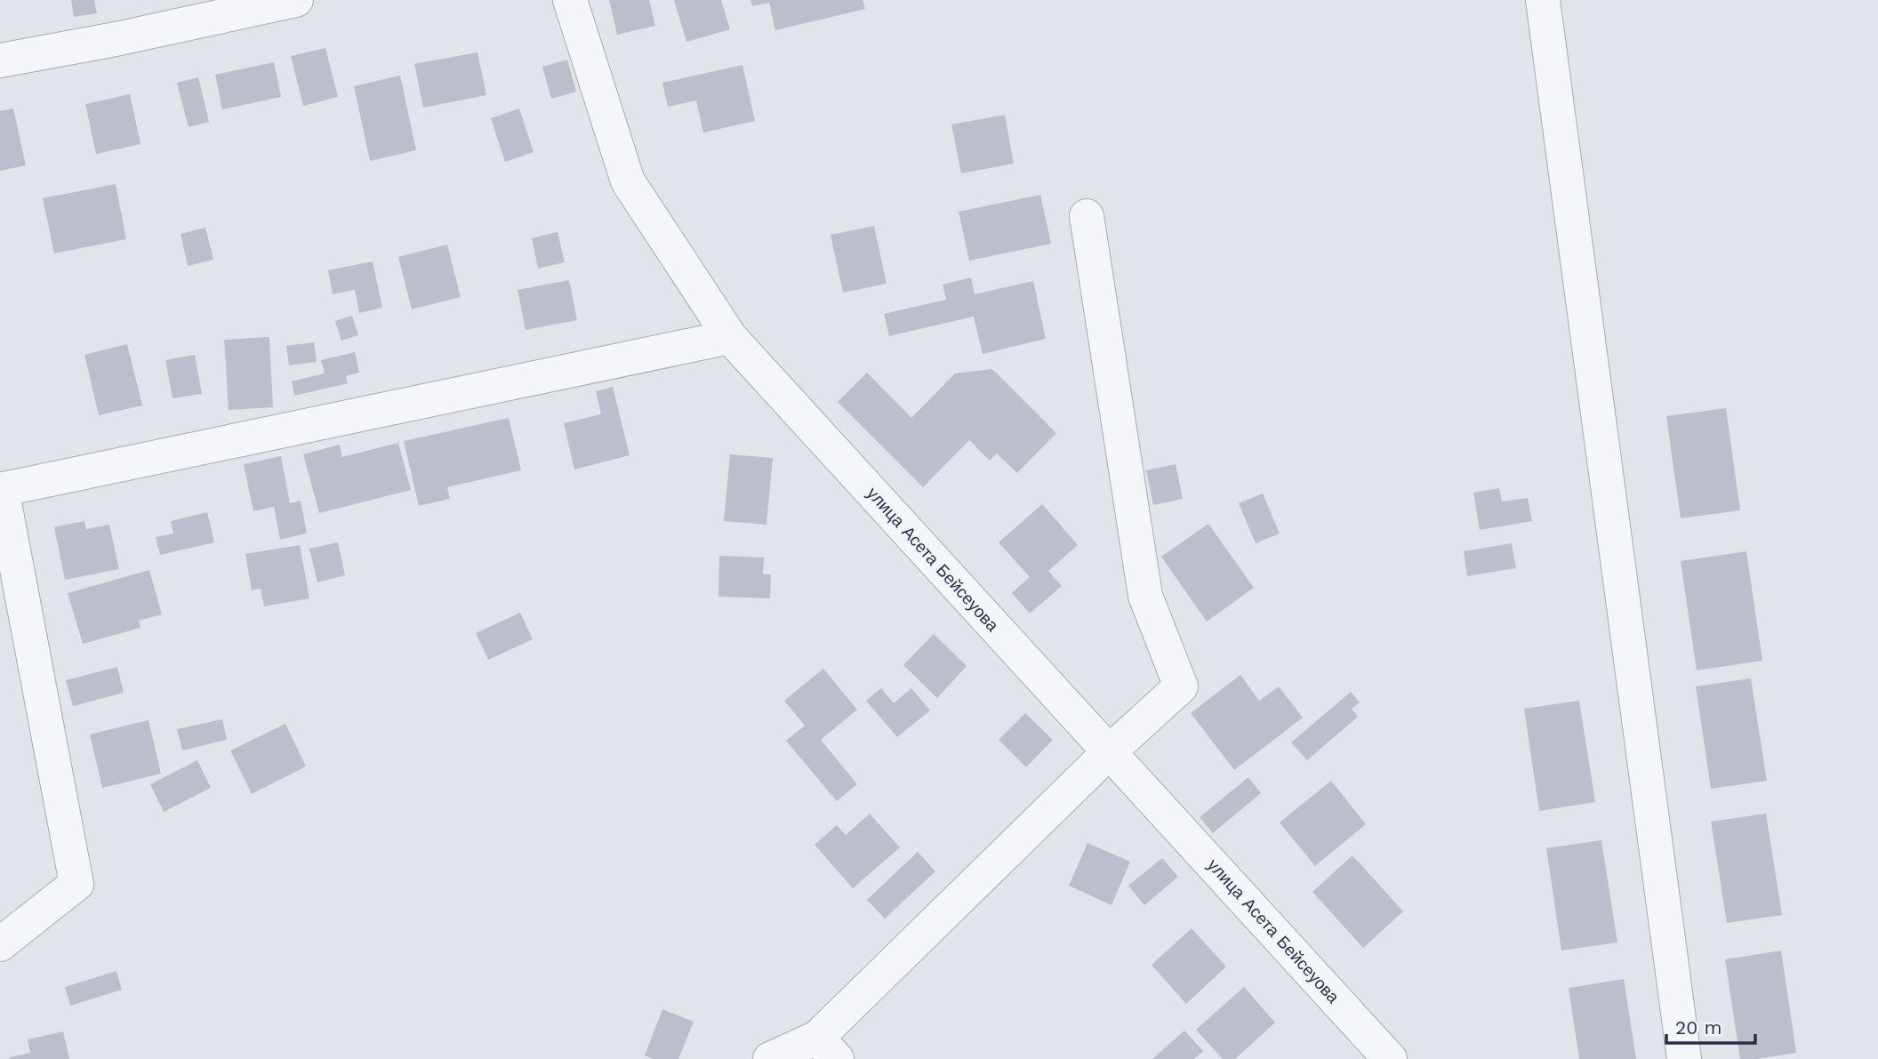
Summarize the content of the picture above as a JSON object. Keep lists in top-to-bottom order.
{
  "streets": {
    "street": ["улица Асета Бейсеуова"]
  },
  "scale_bar": "20 m"
}
